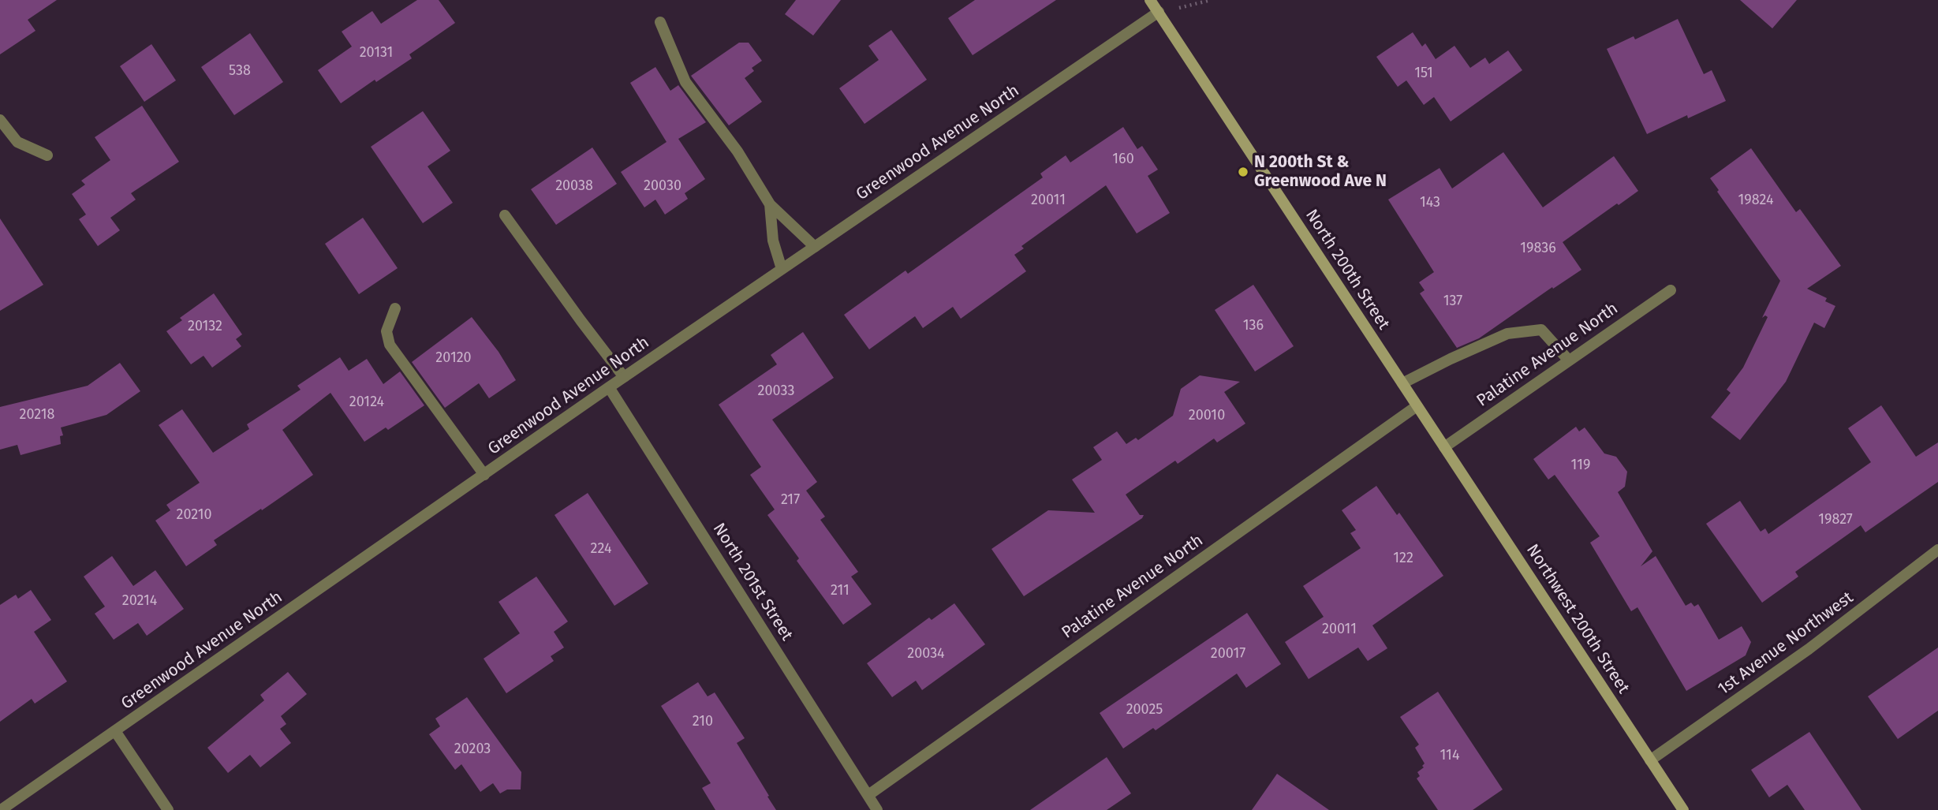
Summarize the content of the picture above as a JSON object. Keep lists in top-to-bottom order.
{
  "streets": {
    "street": [
      "Greenwood Avenue North",
      "North 200th Street",
      "Palatine Avenue North",
      "North 201st Street",
      "Northwest 200th Street",
      "1st Avenue Northwest"
    ]
  },
  "crossings": [
    ["Greenwood Avenue North", "North 200th Street"],
    ["Greenwood Avenue North", "North 201st Street"],
    ["North 200th Street", "Palatine Avenue North"],
    ["North 200th Street", "Northwest 200th Street"],
    ["Palatine Avenue North", "North 201st Street"],
    ["Palatine Avenue North", "Northwest 200th Street"],
    ["Northwest 200th Street", "1st Avenue Northwest"]
  ],
  "places": ["N 200th St & Greenwood Ave N"],
  "house_numbers": [
    "20131",
    "538",
    "151",
    "160",
    "20038",
    "20030",
    "20011",
    "19824",
    "143",
    "19836",
    "137",
    "136",
    "20132",
    "20120",
    "20033",
    "20124",
    "20218",
    "20010",
    "119",
    "217",
    "20210",
    "19827",
    "224",
    "122",
    "211",
    "20214",
    "20011",
    "20034",
    "20017",
    "20025",
    "210",
    "20203",
    "114"
  ]
}
